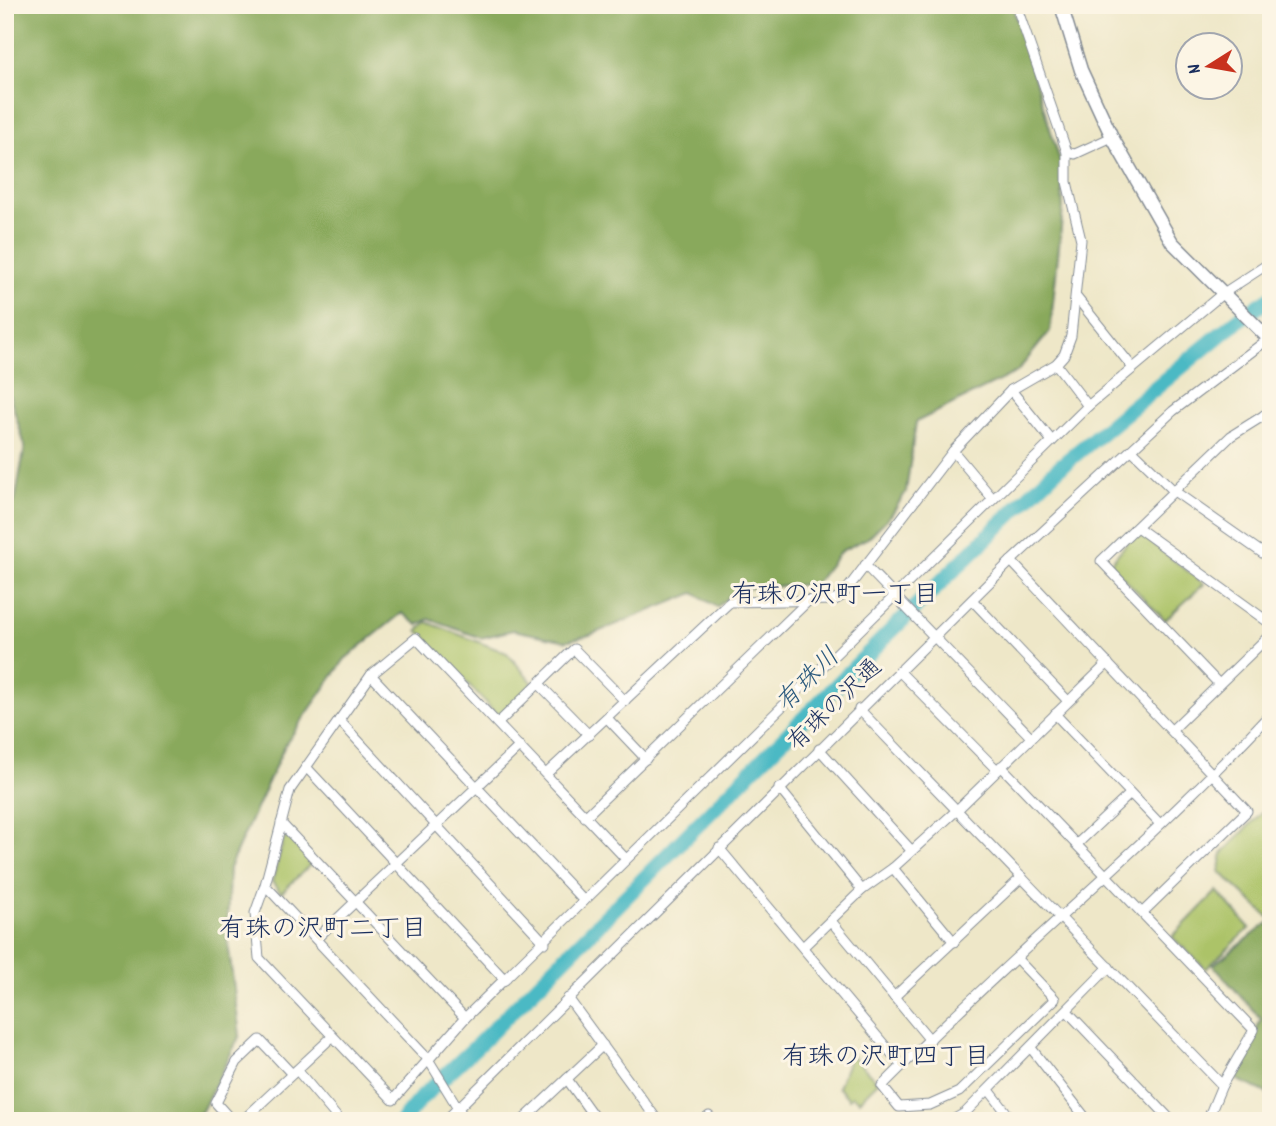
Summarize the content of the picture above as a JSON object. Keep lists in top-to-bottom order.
{
  "streets": {
    "street": ["有珠の沢通"]
  },
  "districts": ["有珠の沢町一丁目", "有珠の沢町二丁目", "有珠の沢町四丁目"],
  "water": ["有珠川"],
  "north": "left"
}
